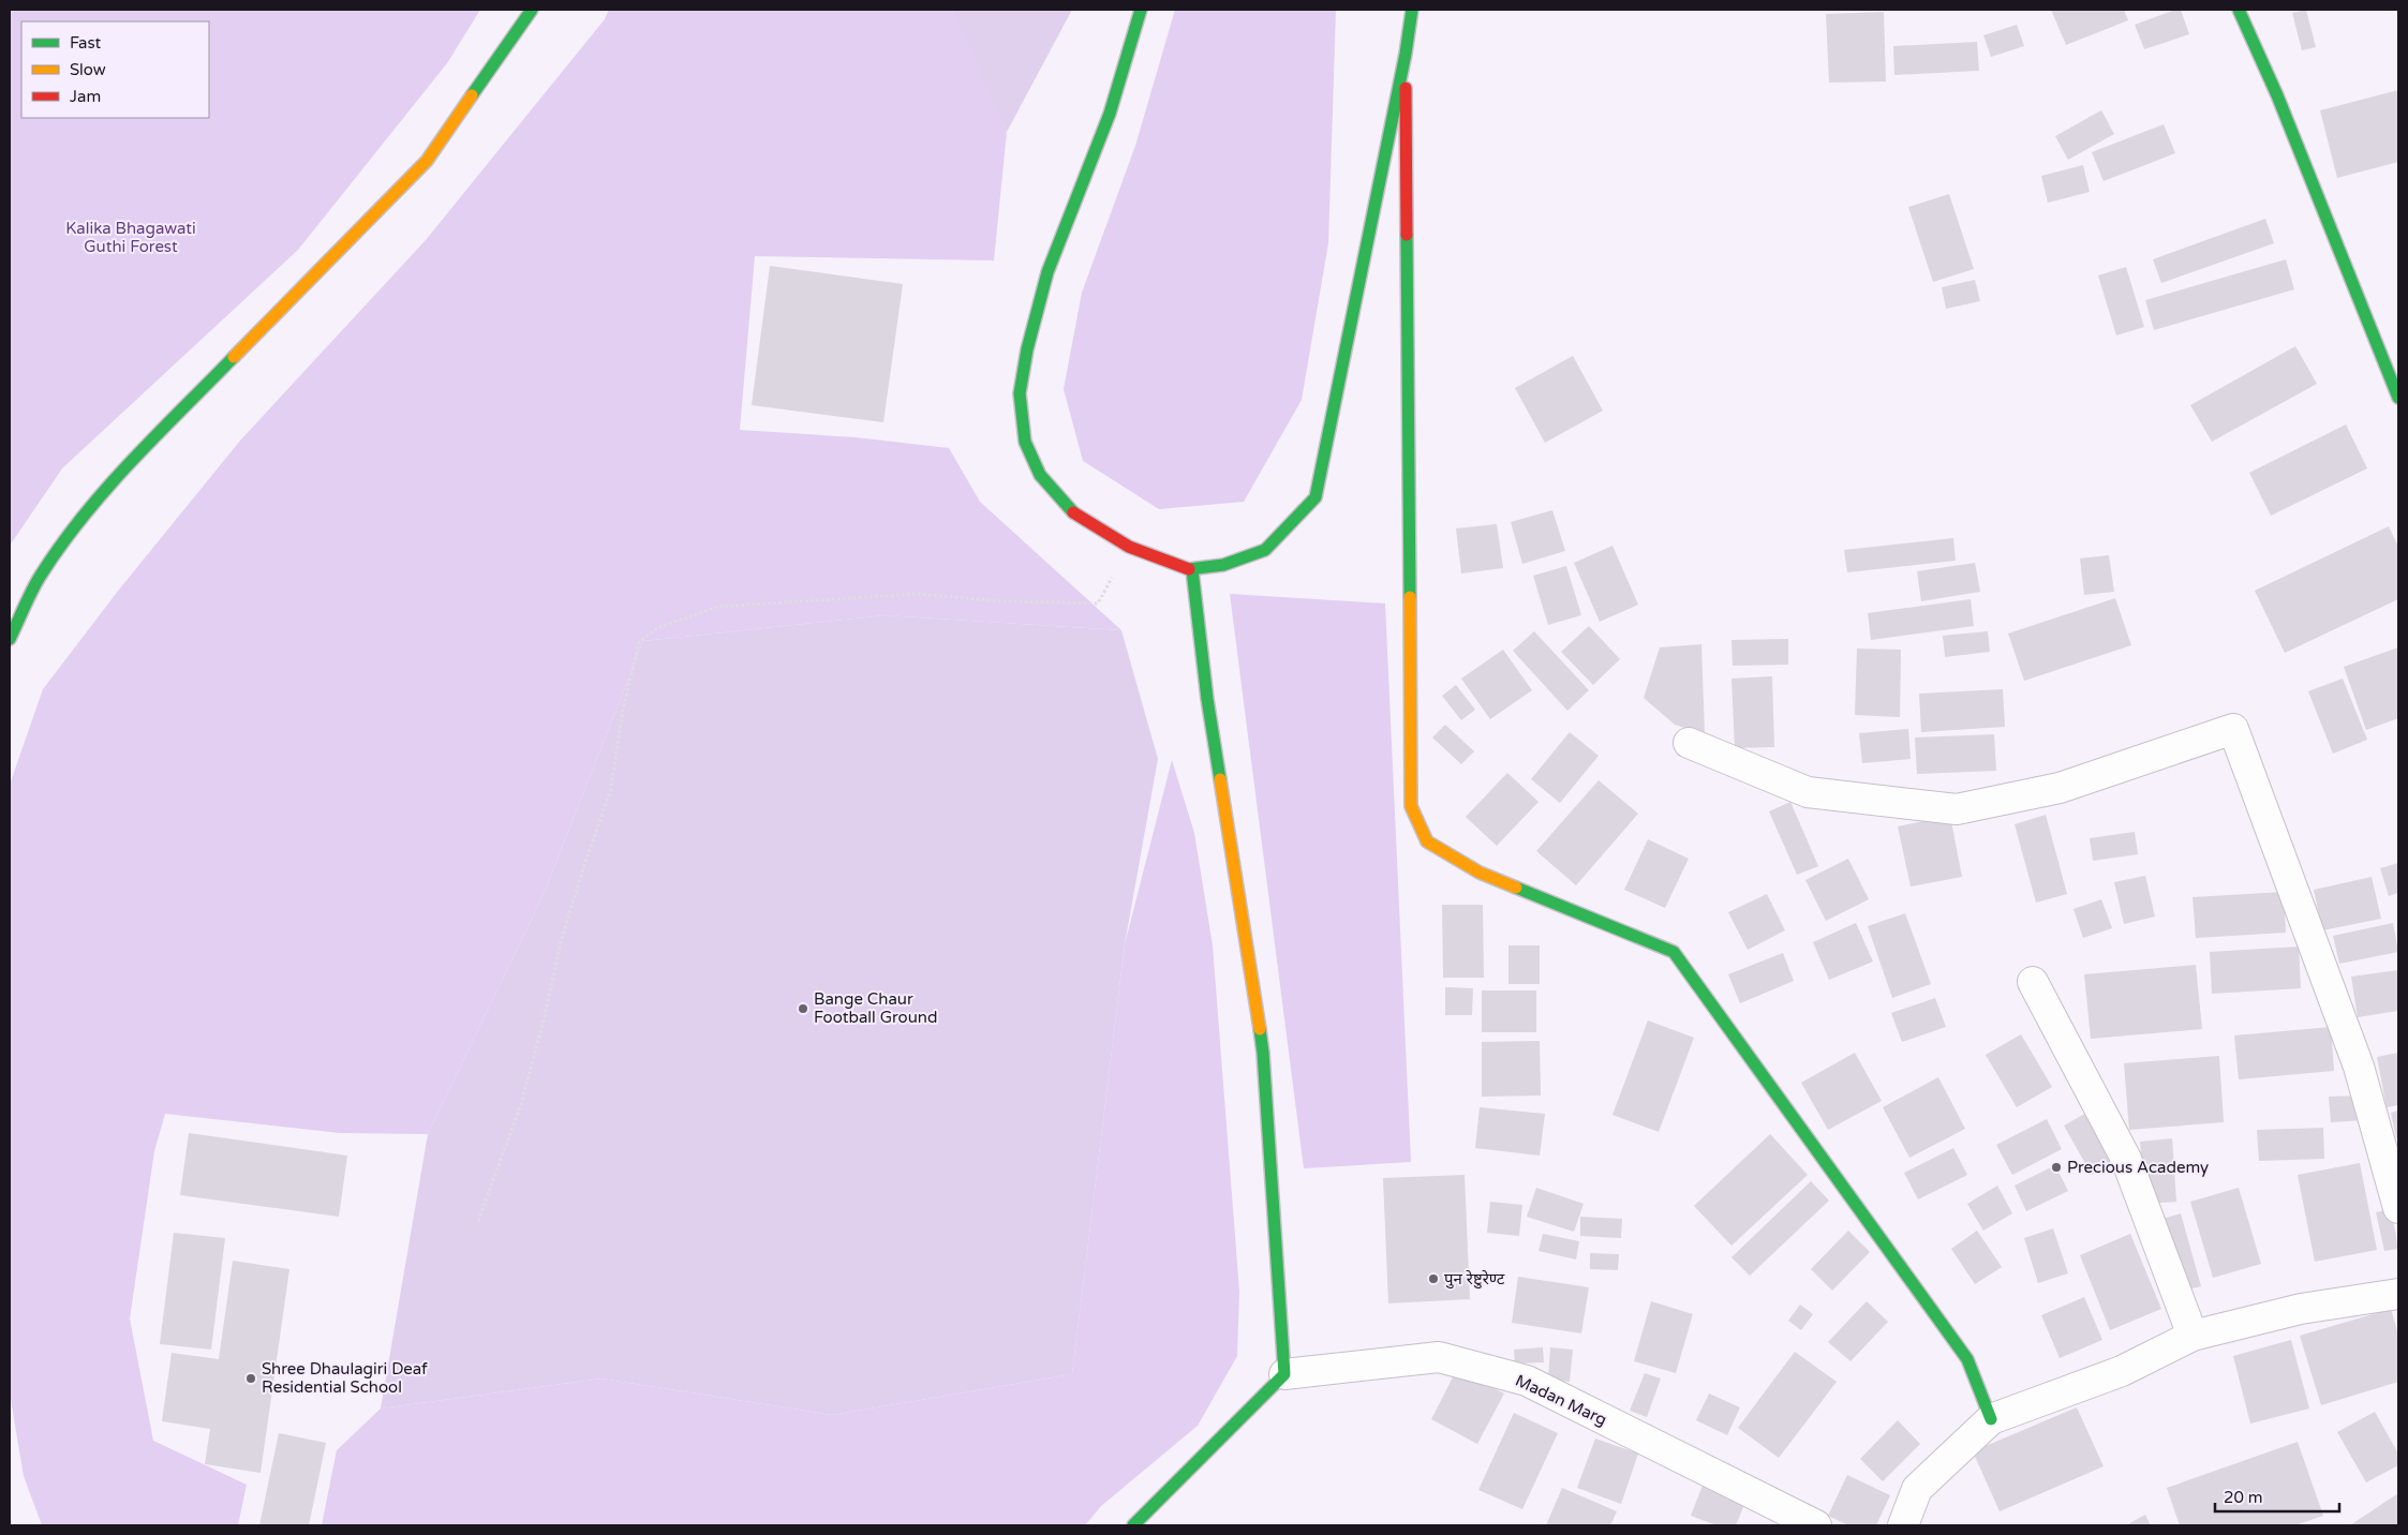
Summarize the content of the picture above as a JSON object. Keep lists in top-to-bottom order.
{
  "streets": {
    "street": ["Madan Marg"]
  },
  "parks": ["Kalika Bhagawati Guthi Forest"],
  "places": [
    "Bange Chaur Football Ground",
    "Precious Academy",
    "पुन रेष्टुरेण्ट",
    "Shree Dhaulagiri Deaf Residential School"
  ],
  "legend": ["Fast", "Slow", "Jam"],
  "scale_bar": "20 m"
}
